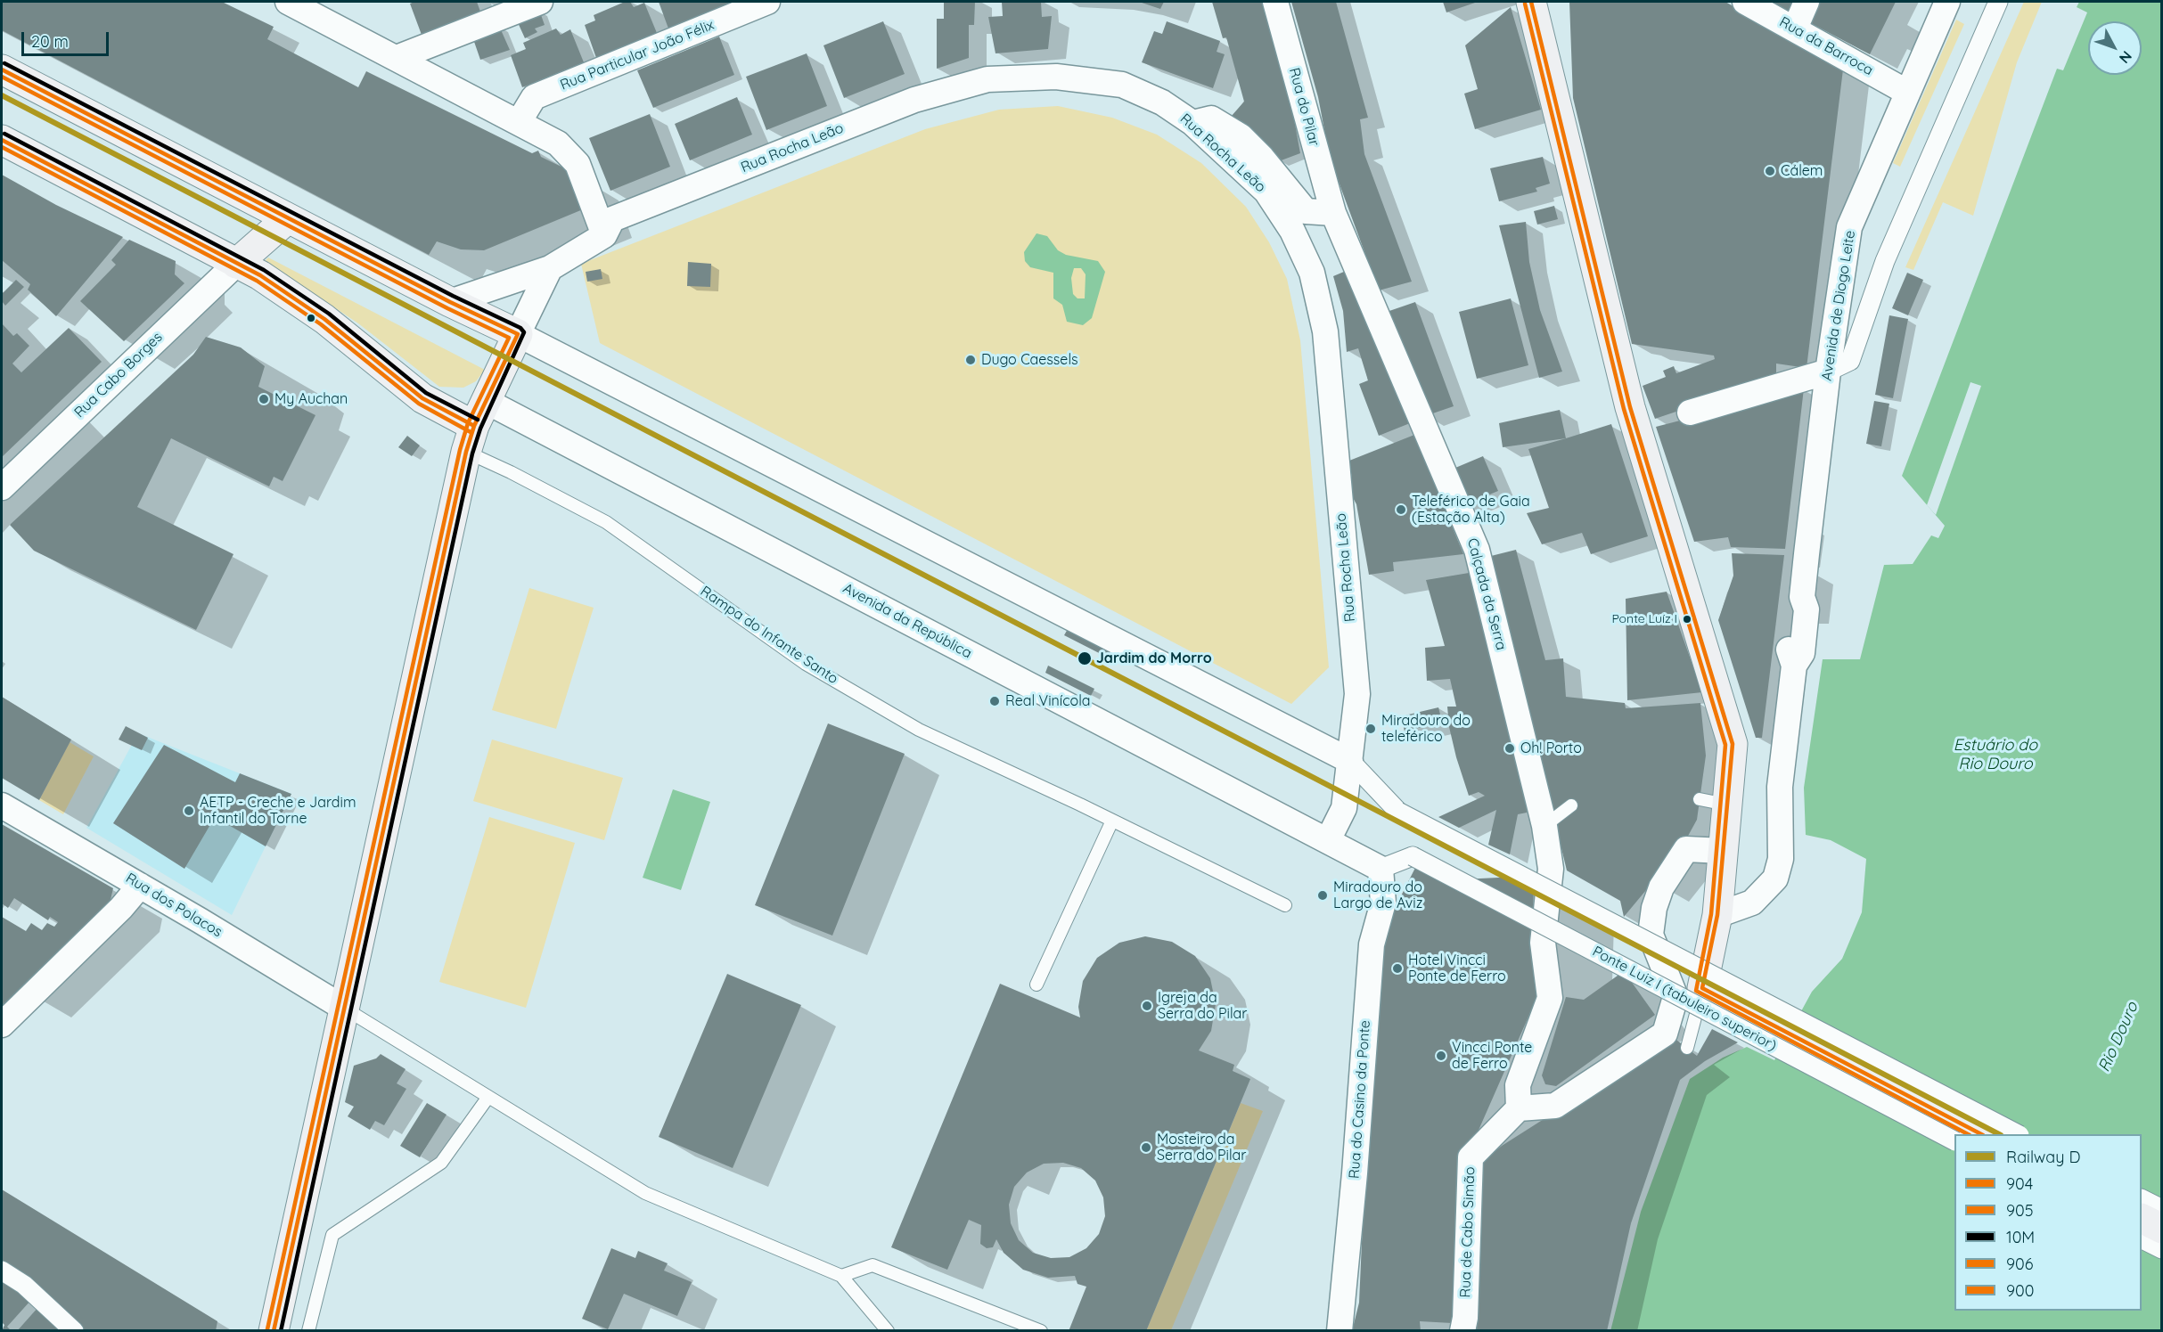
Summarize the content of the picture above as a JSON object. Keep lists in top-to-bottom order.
{
  "streets": {
    "main road": ["Avenida da República"],
    "street": [
      "Rua da Barroca",
      "Rua Particular João Félix",
      "Rua do Pilar",
      "Rua Rocha Leão",
      "Avenida de Diogo Leite",
      "Rua Cabo Borges",
      "Calçada da Serra",
      "Rua dos Polacos",
      "Ponte Luiz I (tabuleiro superior)",
      "Rua do Casino da Ponte",
      "Rua de Cabo Simão"
    ],
    "lane": ["Rampa do Infante Santo"]
  },
  "crossings": [
    ["Rua da Barroca", "Avenida de Diogo Leite"],
    ["Rua do Pilar", "Calçada da Serra"],
    ["Rua Cabo Borges", "Avenida da República"],
    ["Calçada da Serra", "Rua de Cabo Simão"],
    ["Avenida da República", "Rampa do Infante Santo"],
    ["Avenida da República", "Ponte Luiz I (tabuleiro superior)"],
    ["Avenida da República", "Rua do Casino da Ponte"],
    ["Ponte Luiz I (tabuleiro superior)", "Rua do Casino da Ponte"]
  ],
  "water": ["Estuário do Rio Douro", "Rio Douro"],
  "places": [
    "Cálem",
    "Dugo Caessels",
    "My Auchan",
    "Teleférico de Gaia (Estação Alta)",
    "Ponte Luíz I",
    "Jardim do Morro",
    "Real Vinícola",
    "Miradouro do teleférico",
    "Oh! Porto",
    "AETP - Creche e Jardim Infantil do Torne",
    "Miradouro do Largo de Aviz",
    "Hotel Vincci Ponte de Ferro",
    "Igreja da Serra do Pilar",
    "Vincci Ponte de Ferro",
    "Mosteiro da Serra do Pilar"
  ],
  "lines": [
    "transit line 906",
    "transit line 900",
    "transit line 10M",
    "transit line 904",
    "transit line 905",
    "rail line D"
  ],
  "legend": [
    "Railway D",
    "904",
    "905",
    "10M",
    "906",
    "900"
  ],
  "scale_bar": "20 m",
  "north": "bottom right"
}
